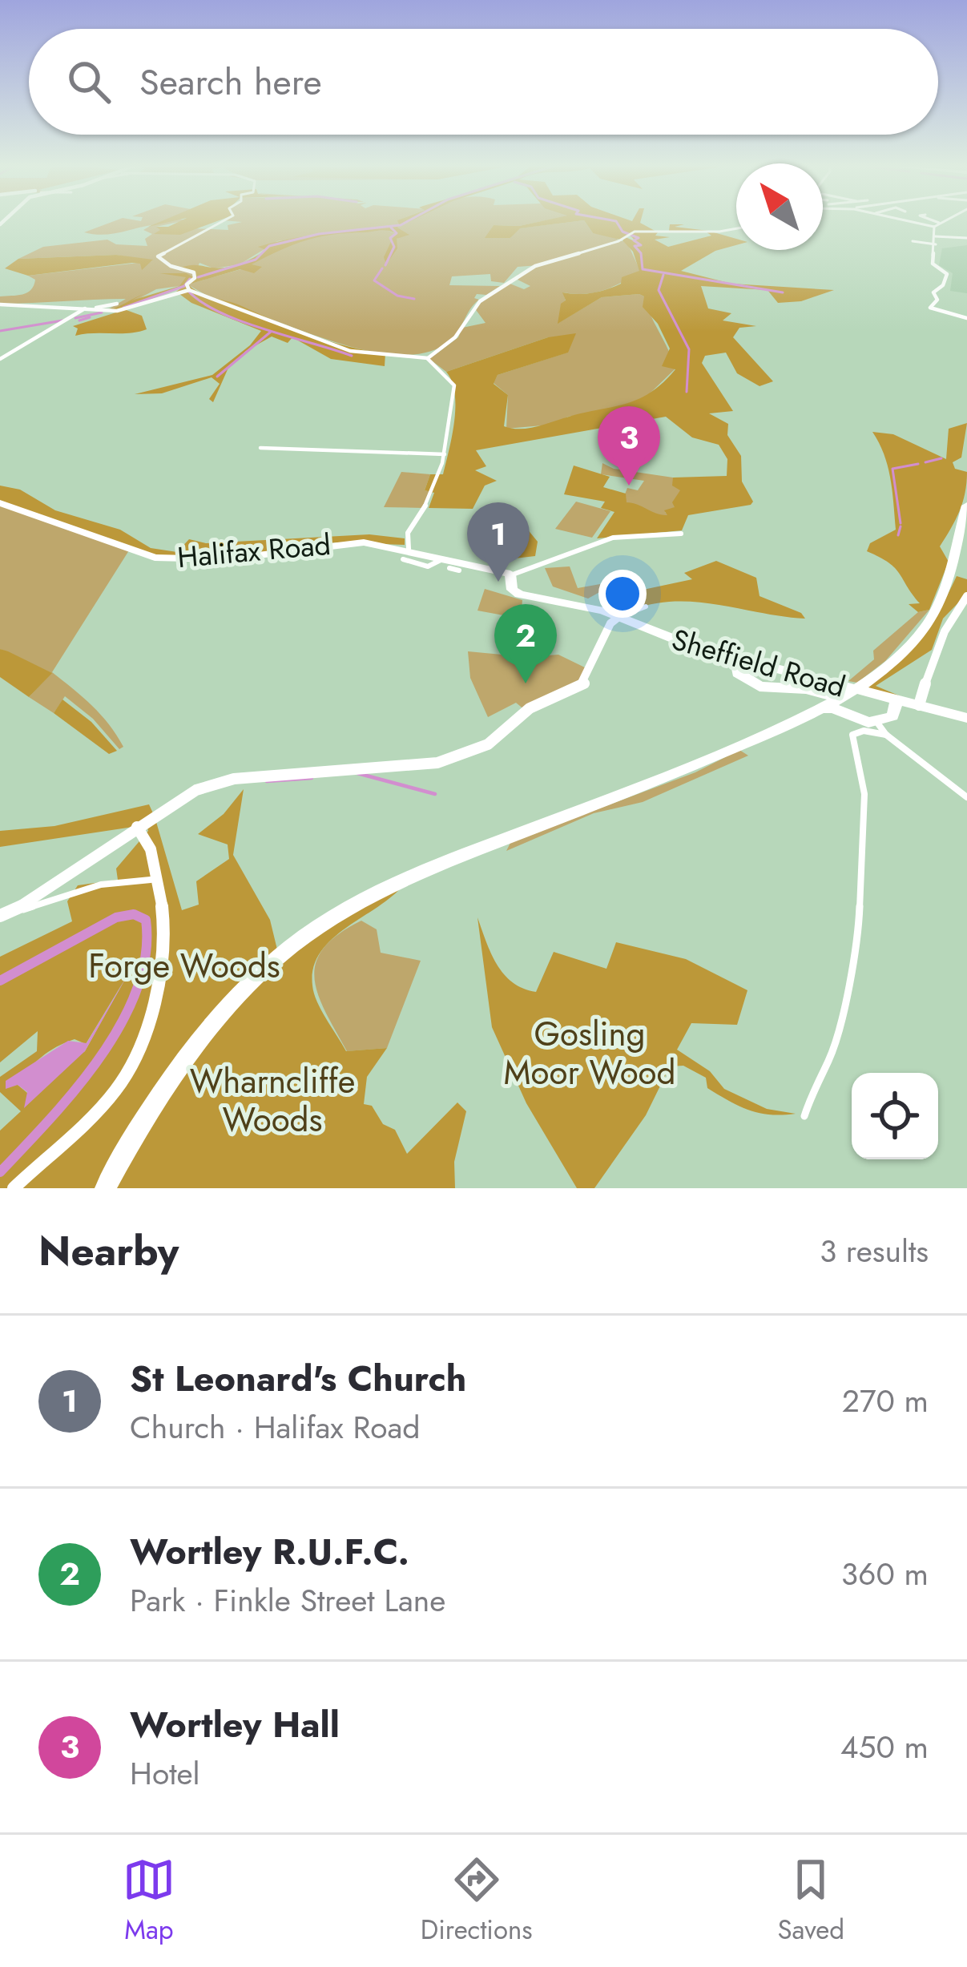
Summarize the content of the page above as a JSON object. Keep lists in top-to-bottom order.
{
  "streets": {
    "highway": ["Halifax Road", "Sheffield Road"]
  },
  "crossings": [
    ["Halifax Road", "Sheffield Road"]
  ],
  "parks": ["Forge Woods", "Gosling Moor Wood", "Wharncliffe Woods"],
  "north": "top left",
  "page": {
    "search": "Search here",
    "pins": ["3", "1", "2"],
    "heading": ["Nearby", "3 results"],
    "list": [
      {
        "mark": "1",
        "name": "St Leonard's Church",
        "note": "Church · Halifax Road",
        "value": "270 m"
      },
      {
        "mark": "2",
        "name": "Wortley R.U.F.C.",
        "note": "Park · Finkle Street Lane",
        "value": "360 m"
      },
      {
        "mark": "3",
        "name": "Wortley Hall",
        "note": "Hotel",
        "value": "450 m"
      }
    ],
    "nav": ["Map", "Directions", "Saved"]
  }
}
